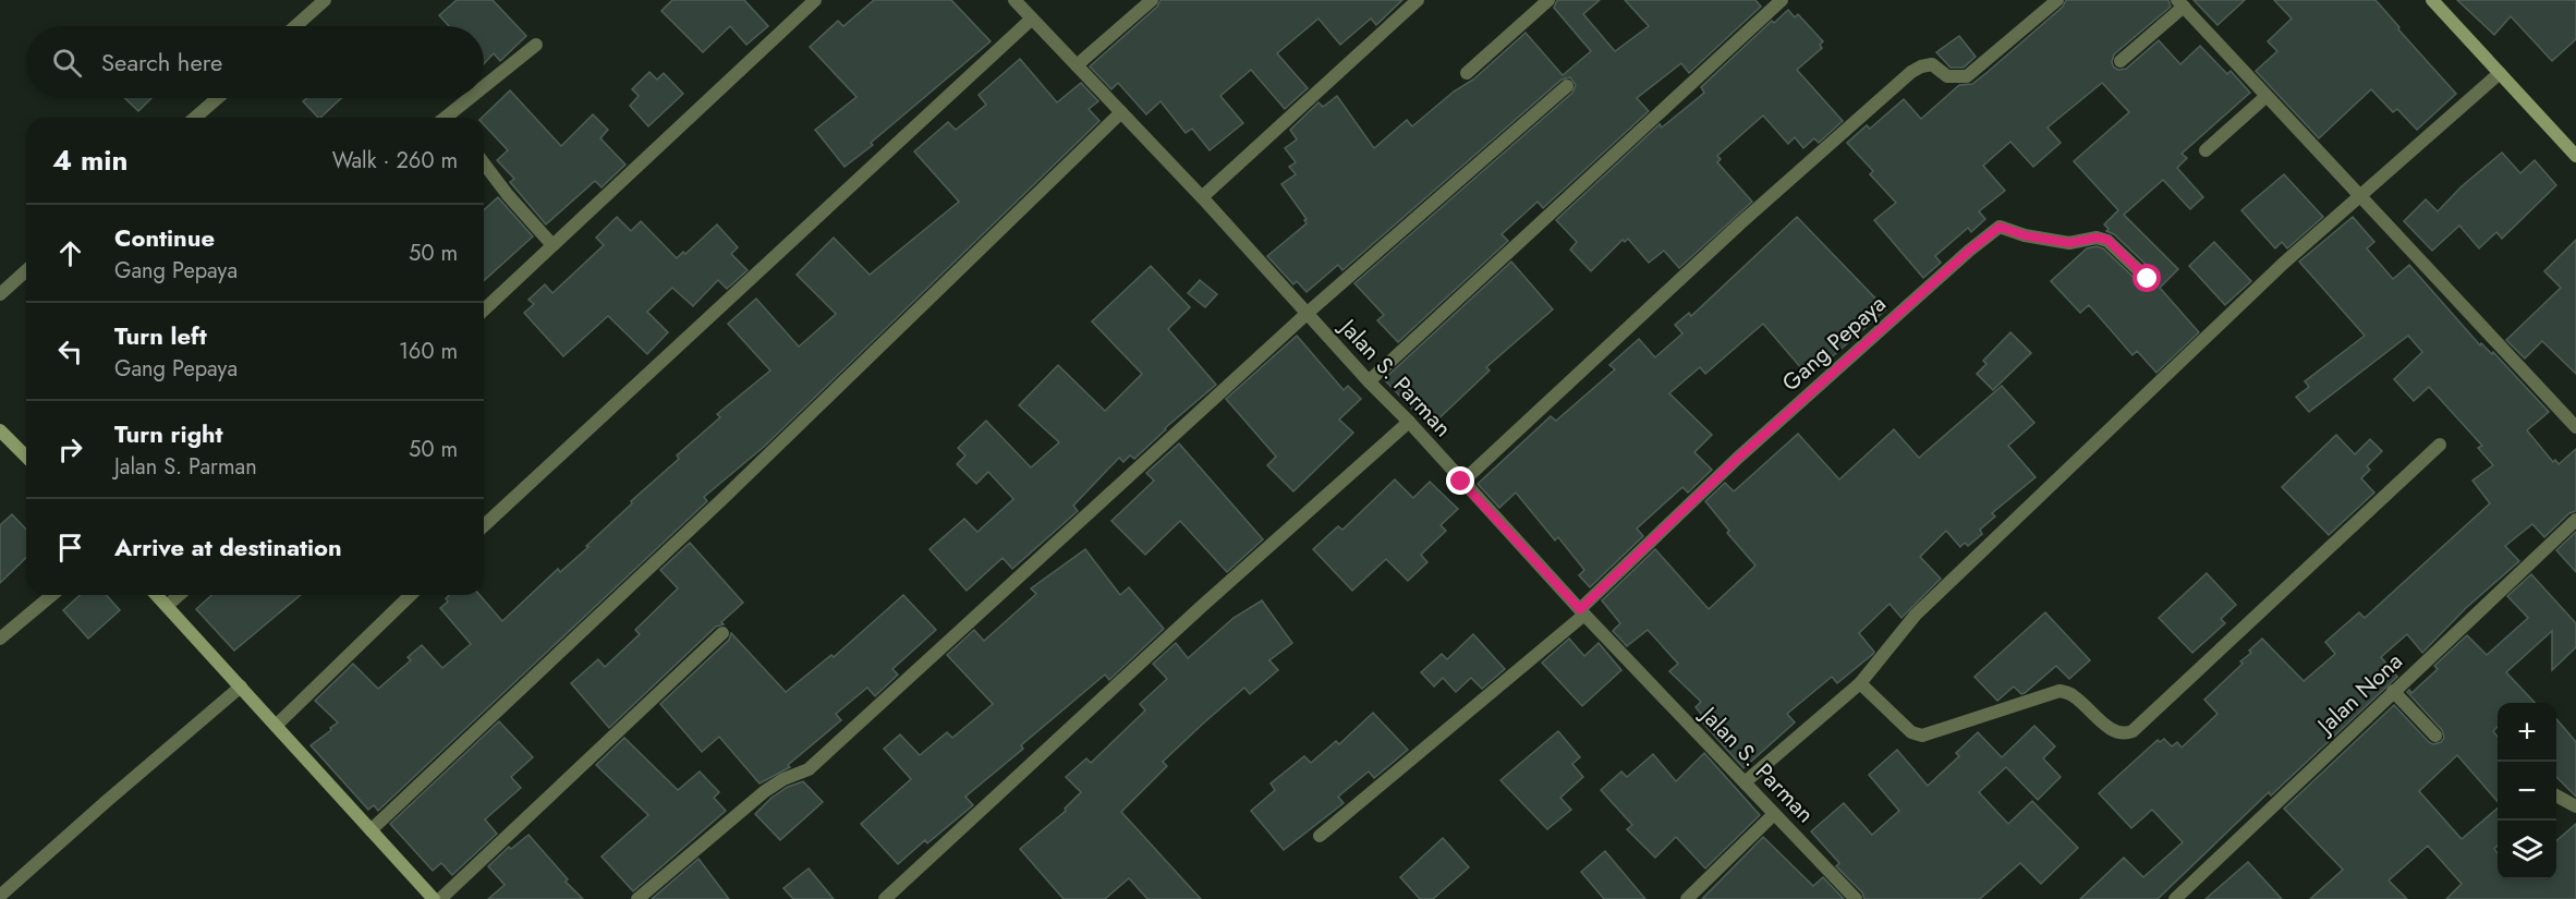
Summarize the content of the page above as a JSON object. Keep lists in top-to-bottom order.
{
  "streets": {
    "street": ["Gang Pepaya", "Jalan S. Parman", "Jalan Nona"]
  },
  "crossings": [
    ["Gang Pepaya", "Jalan S. Parman"]
  ],
  "page": {
    "search": "Search here",
    "heading": ["4 min", "Walk · 260 m"],
    "list": [
      ["Continue", "Gang Pepaya", "50 m"],
      ["Turn left", "Gang Pepaya", "160 m"],
      ["Turn right", "Jalan S. Parman", "50 m"],
      "Arrive at destination"
    ],
    "map_buttons": ["+", "−"]
  }
}
